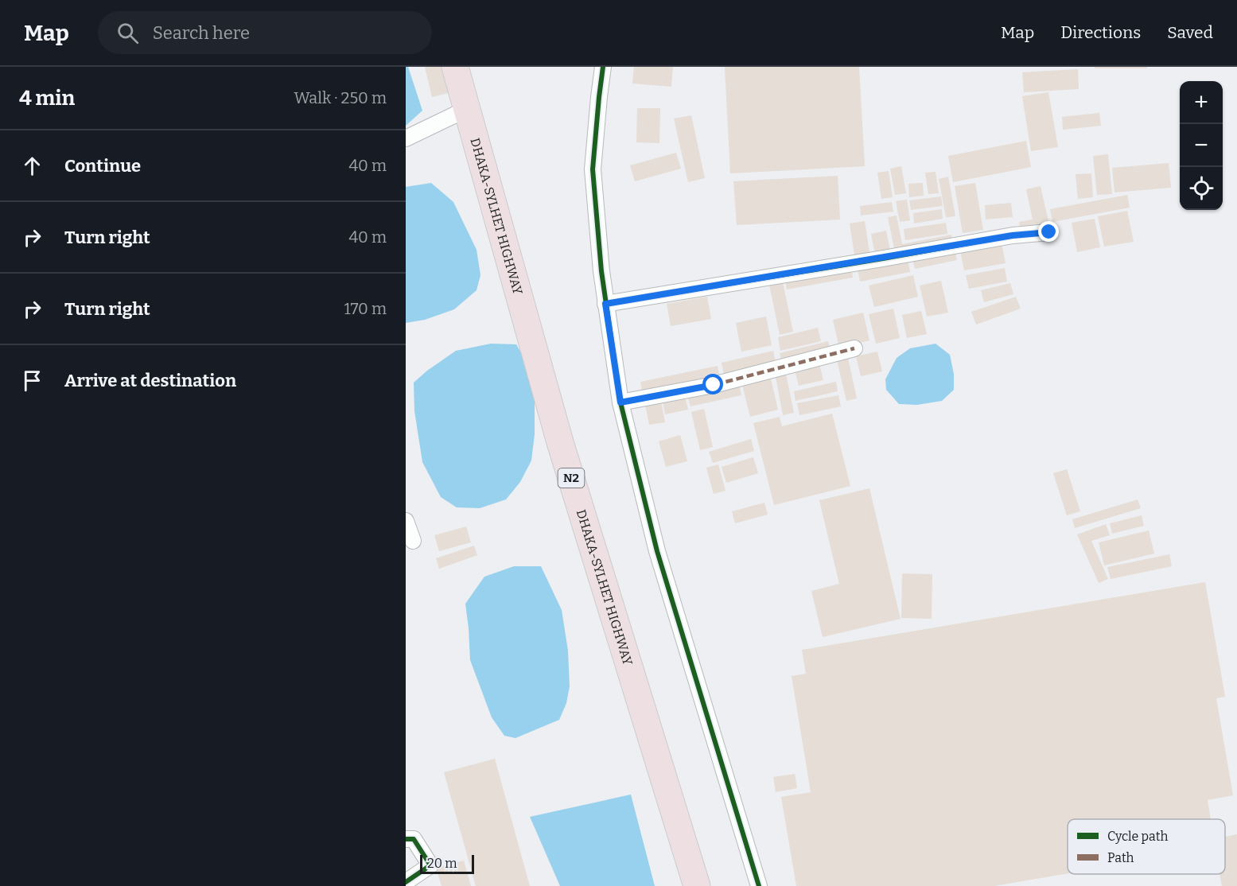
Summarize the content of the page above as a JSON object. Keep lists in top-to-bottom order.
{
  "streets": {
    "highway": ["DHAKA-SYLHET HIGHWAY", "N2"]
  },
  "legend": ["Cycle path", "Path"],
  "scale_bar": "20 m",
  "page": {
    "header": "Map",
    "search": "Search here",
    "nav": ["Map", "Directions", "Saved"],
    "heading": ["4 min", "Walk · 250 m"],
    "map_buttons": ["+", "−"],
    "list": [
      ["Continue", "40 m"],
      ["Turn right", "40 m"],
      ["Turn right", "170 m"],
      "Arrive at destination"
    ],
    "scale": "20 m"
  }
}
